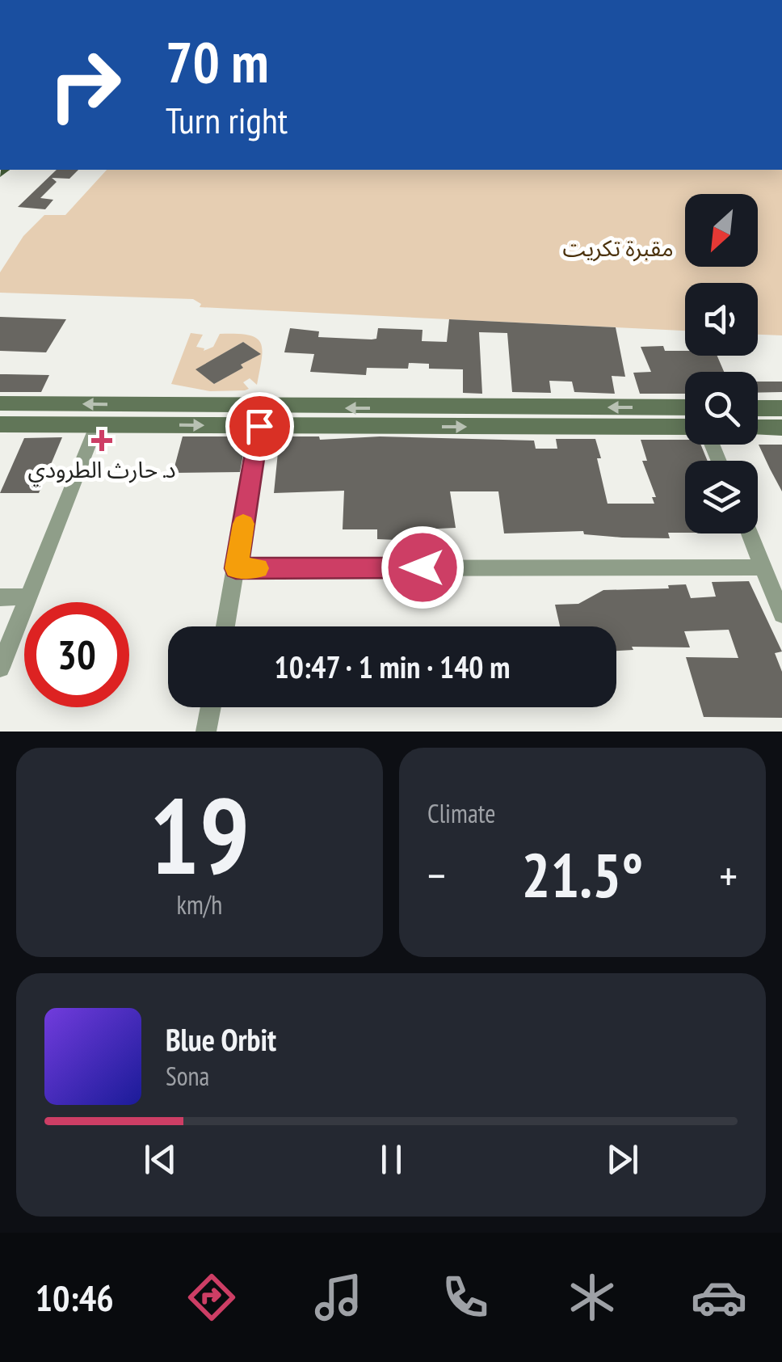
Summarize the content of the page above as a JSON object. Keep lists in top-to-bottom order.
{
  "parks": ["مقبرة تكريت"],
  "places": {
    "health": ["د. حارث الطرودي"]
  },
  "north": "bottom left",
  "page": {
    "turn": ["70 m", "Turn right"],
    "limit": "30",
    "trip": "10:47 · 1 min · 140 m",
    "tile": [
      ["19", "km/h"],
      "Climate"
    ],
    "heat": ["−", "21.5°", "+"],
    "song": ["Blue Orbit", "Sona"],
    "tabs": "10:46"
  }
}
